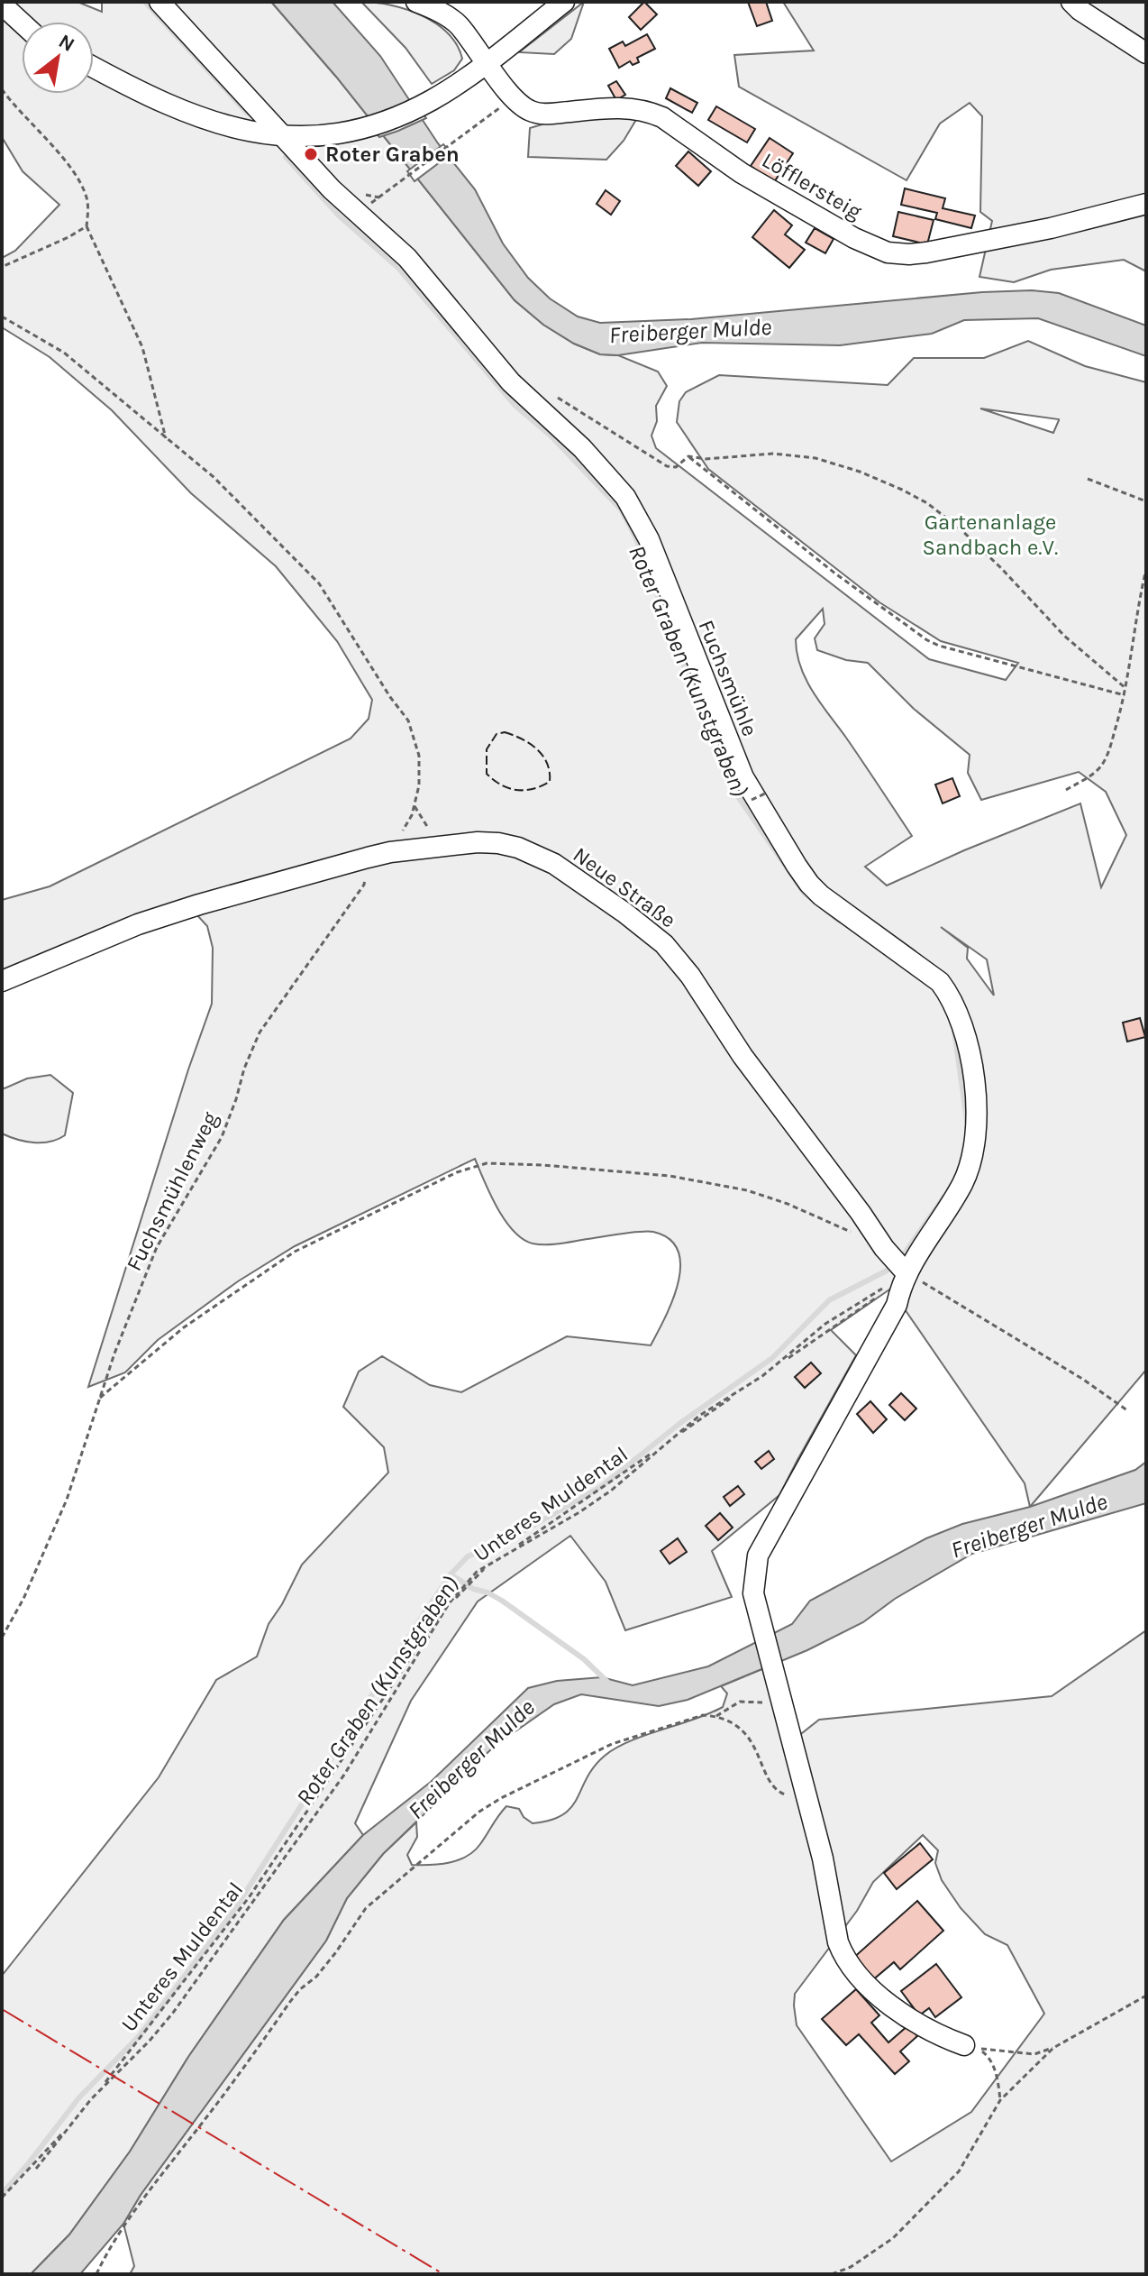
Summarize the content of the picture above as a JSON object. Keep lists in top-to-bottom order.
{
  "streets": {
    "street": ["Löfflersteig", "Fuchsmühle", "Neue Straße"],
    "path": ["Fuchsmühlenweg", "Unteres Muldental"]
  },
  "crossings": [
    ["Fuchsmühle", "Neue Straße"],
    ["Fuchsmühle", "Unteres Muldental"],
    ["Neue Straße", "Fuchsmühlenweg"]
  ],
  "water": ["Freiberger Mulde", "Roter Graben (Kunstgraben)"],
  "parks": ["Gartenanlage Sandbach e.V."],
  "places": ["Roter Graben"],
  "north": "top right"
}
